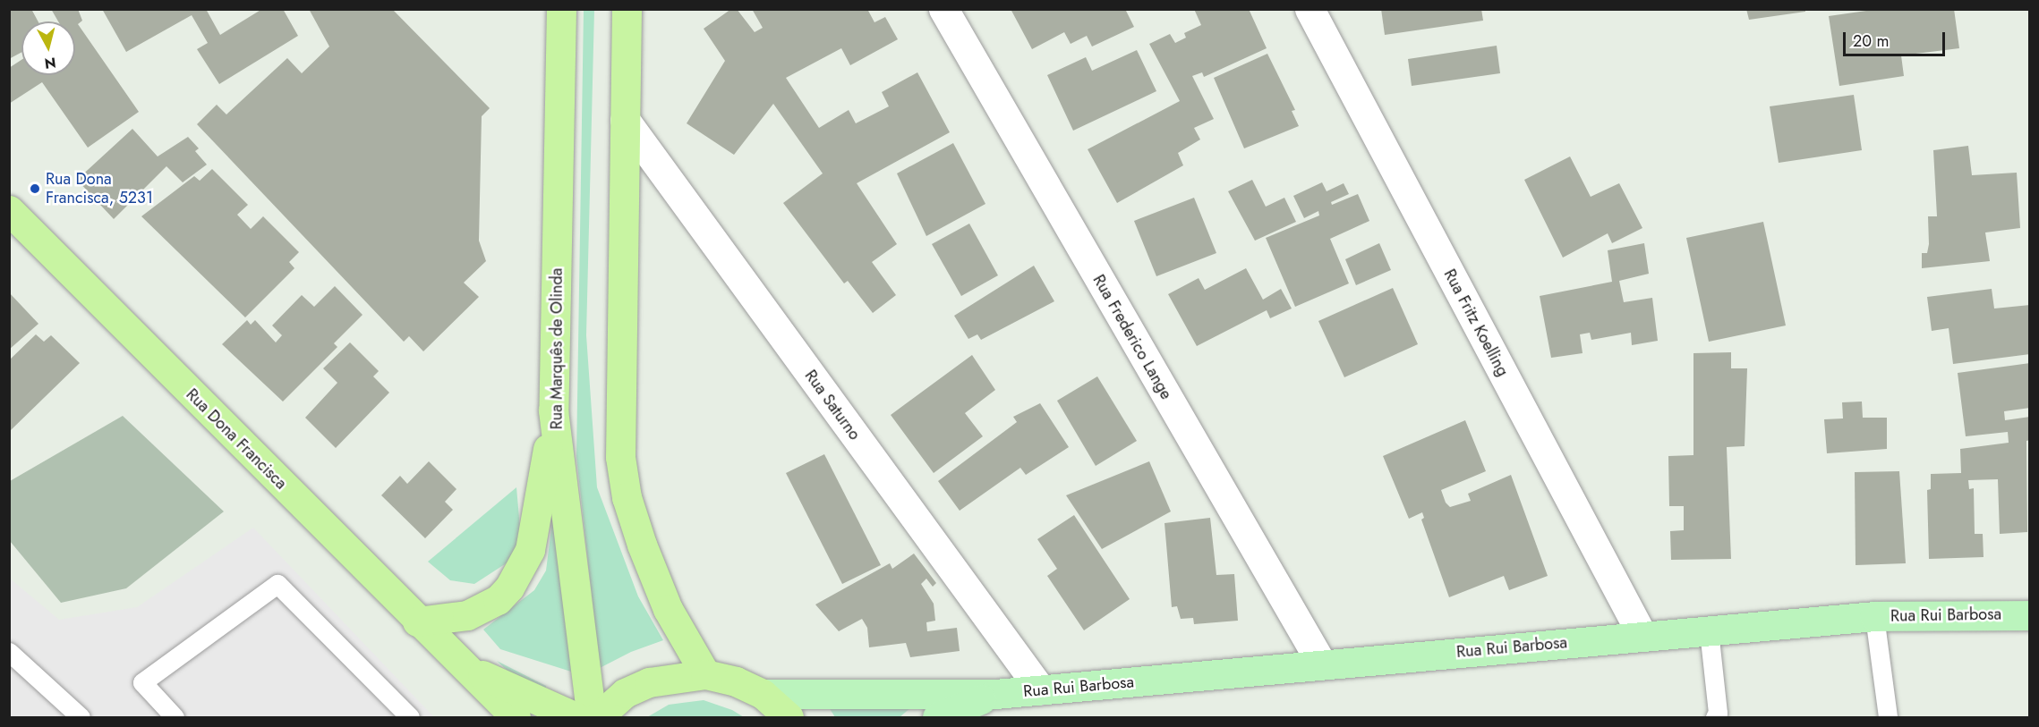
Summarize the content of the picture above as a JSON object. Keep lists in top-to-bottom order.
{
  "streets": {
    "main road": ["Rua Marquês de Olinda", "Rua Dona Francisca", "Rua Rui Barbosa"],
    "street": ["Rua Fritz Koelling", "Rua Frederico Lange", "Rua Saturno"]
  },
  "crossings": [
    ["Rua Fritz Koelling", "Rua Rui Barbosa"],
    ["Rua Frederico Lange", "Rua Rui Barbosa"],
    ["Rua Saturno", "Rua Rui Barbosa"]
  ],
  "places": ["Rua Dona Francisca, 5231"],
  "scale_bar": "20 m",
  "north": "bottom"
}
